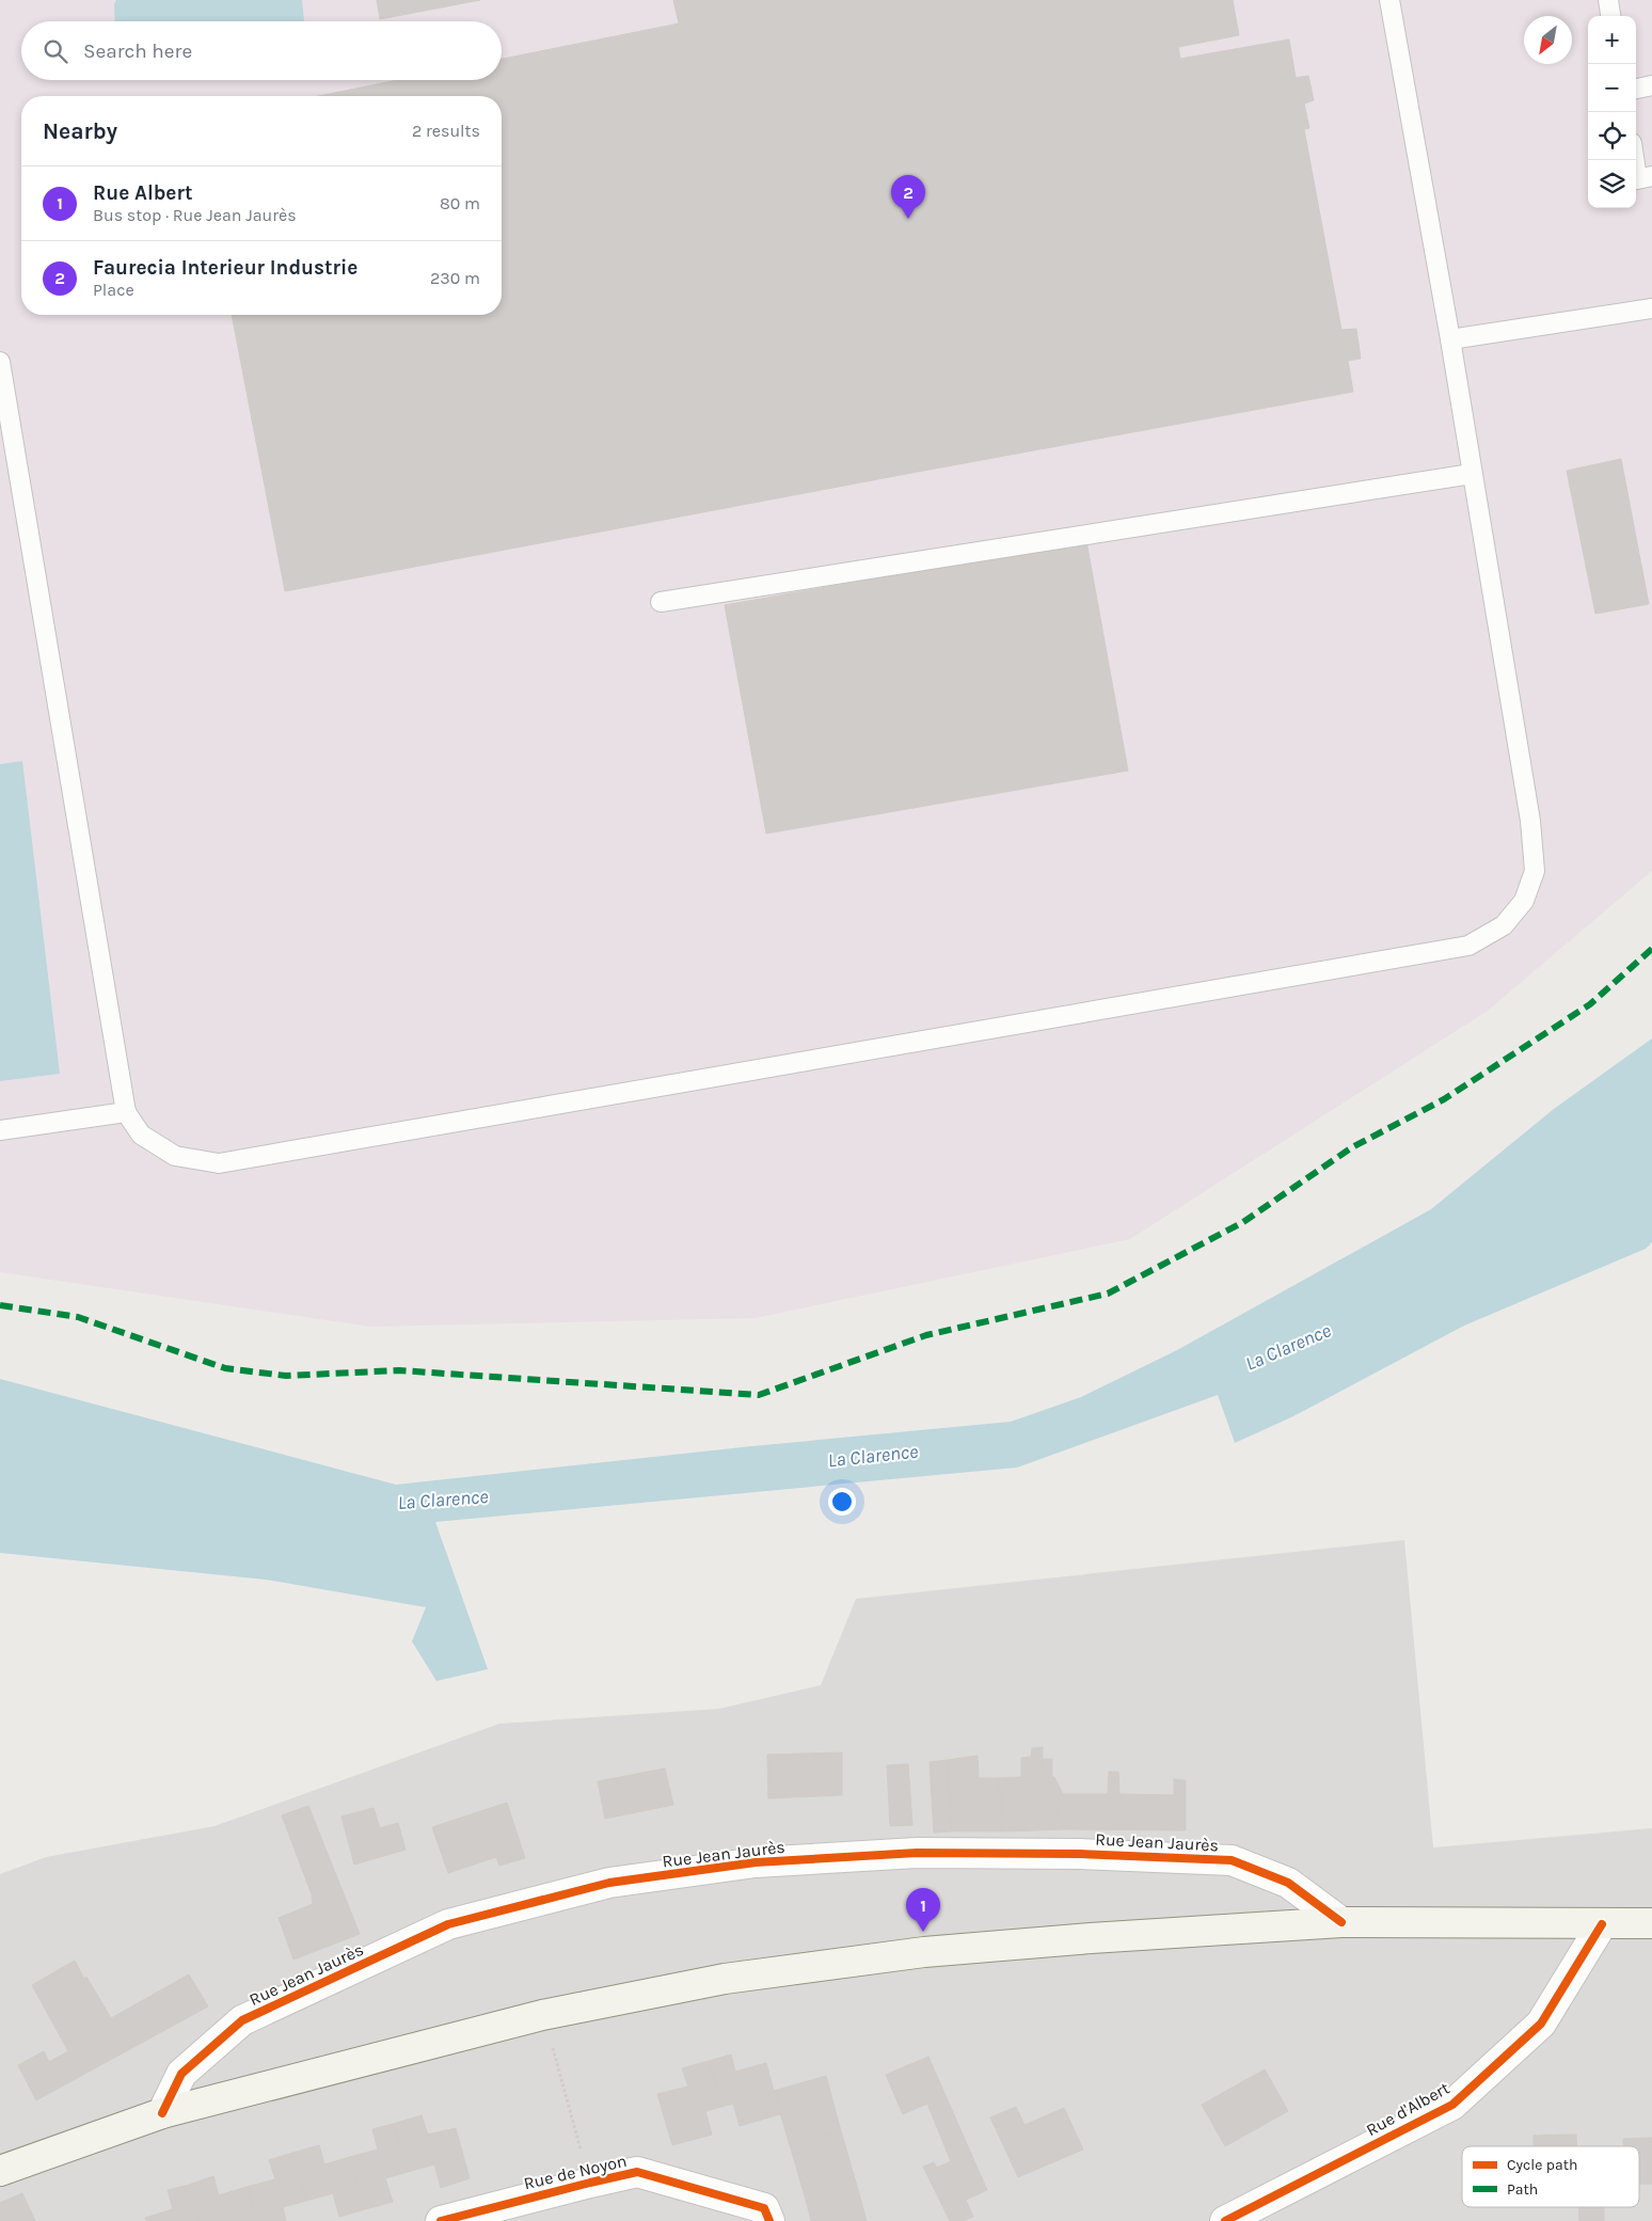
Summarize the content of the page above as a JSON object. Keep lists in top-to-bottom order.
{
  "streets": {
    "street": ["Rue Jean Jaurès", "Rue d'Albert", "Rue de Noyon"]
  },
  "water": ["La Clarence"],
  "legend": ["Cycle path", "Path"],
  "north": "bottom left",
  "page": {
    "map_buttons": ["+", "−"],
    "search": "Search here",
    "heading": ["Nearby", "2 results"],
    "list": [
      {
        "mark": "1",
        "name": "Rue Albert",
        "note": "Bus stop · Rue Jean Jaurès",
        "value": "80 m"
      },
      {
        "mark": "2",
        "name": "Faurecia Interieur Industrie",
        "note": "Place",
        "value": "230 m"
      }
    ],
    "pins": ["2", "1"]
  }
}
